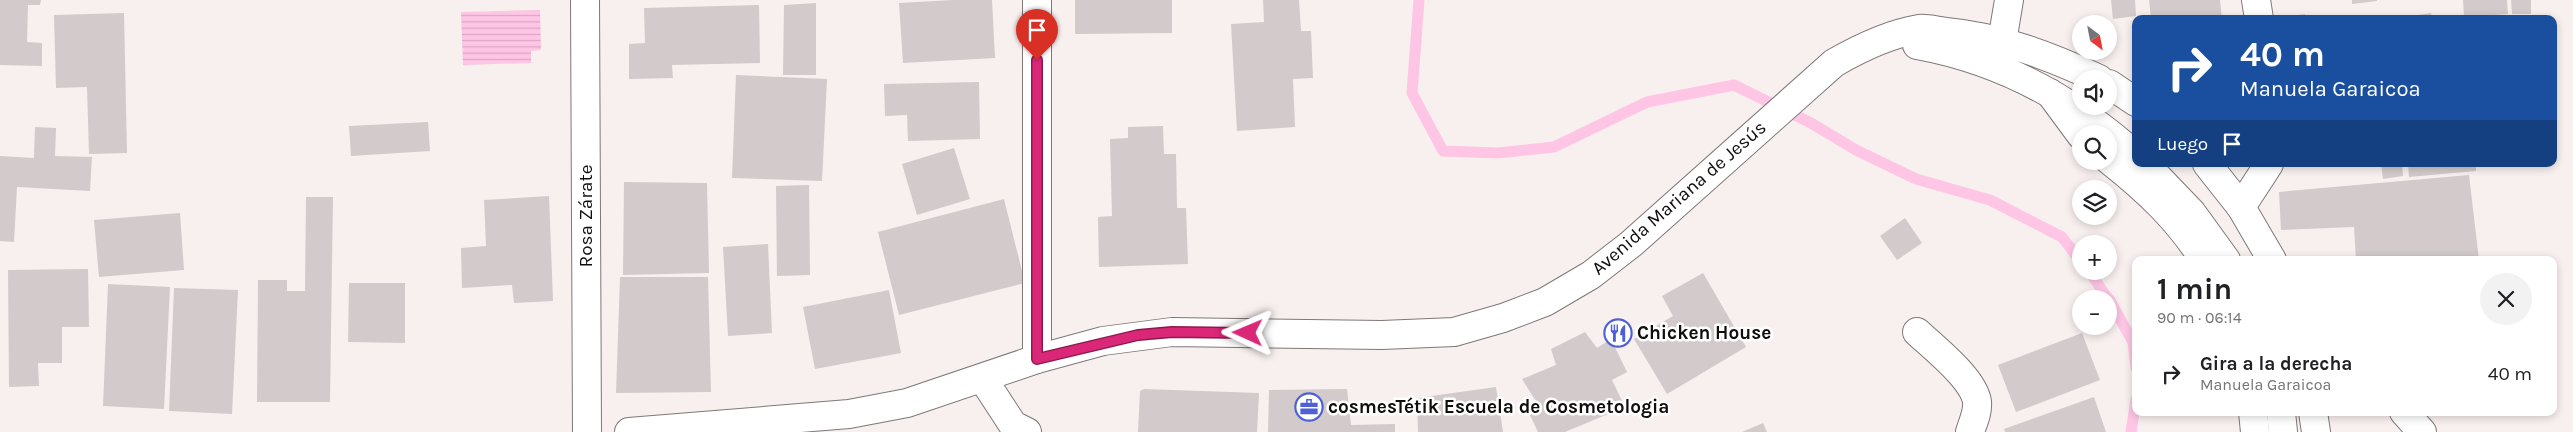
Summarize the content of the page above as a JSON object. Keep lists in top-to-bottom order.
{
  "streets": {
    "street": ["Avenida Mariana de Jesús", "Rosa Zárate"]
  },
  "places": {
    "restaurant": ["Chicken House"],
    "office": ["cosmesTétik Escuela de Cosmetologia"]
  },
  "north": "bottom right",
  "page": {
    "map_buttons": ["+", "−"],
    "turn": ["40 m", "Manuela Garaicoa"],
    "then": "Luego",
    "heading": ["1 min", "90 m · 06:14"],
    "list": [
      {
        "name": "Gira a la derecha",
        "note": "Manuela Garaicoa",
        "value": "40 m"
      }
    ]
  }
}
